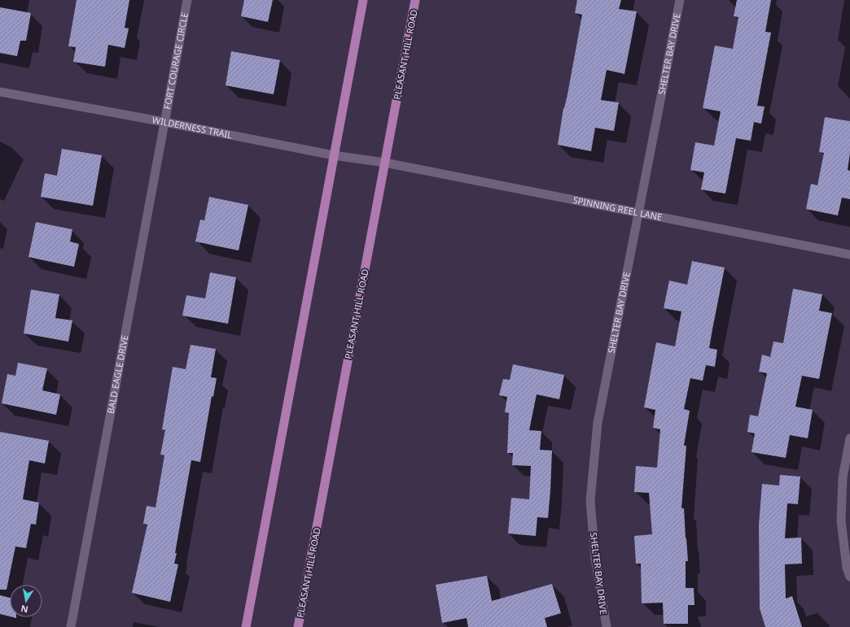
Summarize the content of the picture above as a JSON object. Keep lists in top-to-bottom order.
{
  "streets": {
    "main road": ["PLEASANT HILL ROAD"],
    "street": [
      "SHELTER BAY DRIVE",
      "FORT COURAGE CIRCLE",
      "WILDERNESS TRAIL",
      "SPINNING REEL LANE",
      "BALD EAGLE DRIVE"
    ]
  },
  "crossings": [
    ["SHELTER BAY DRIVE", "SPINNING REEL LANE"],
    ["PLEASANT HILL ROAD", "WILDERNESS TRAIL"],
    ["PLEASANT HILL ROAD", "SPINNING REEL LANE"],
    ["FORT COURAGE CIRCLE", "WILDERNESS TRAIL"],
    ["FORT COURAGE CIRCLE", "BALD EAGLE DRIVE"],
    ["WILDERNESS TRAIL", "SPINNING REEL LANE"],
    ["WILDERNESS TRAIL", "BALD EAGLE DRIVE"]
  ],
  "north": "bottom"
}
